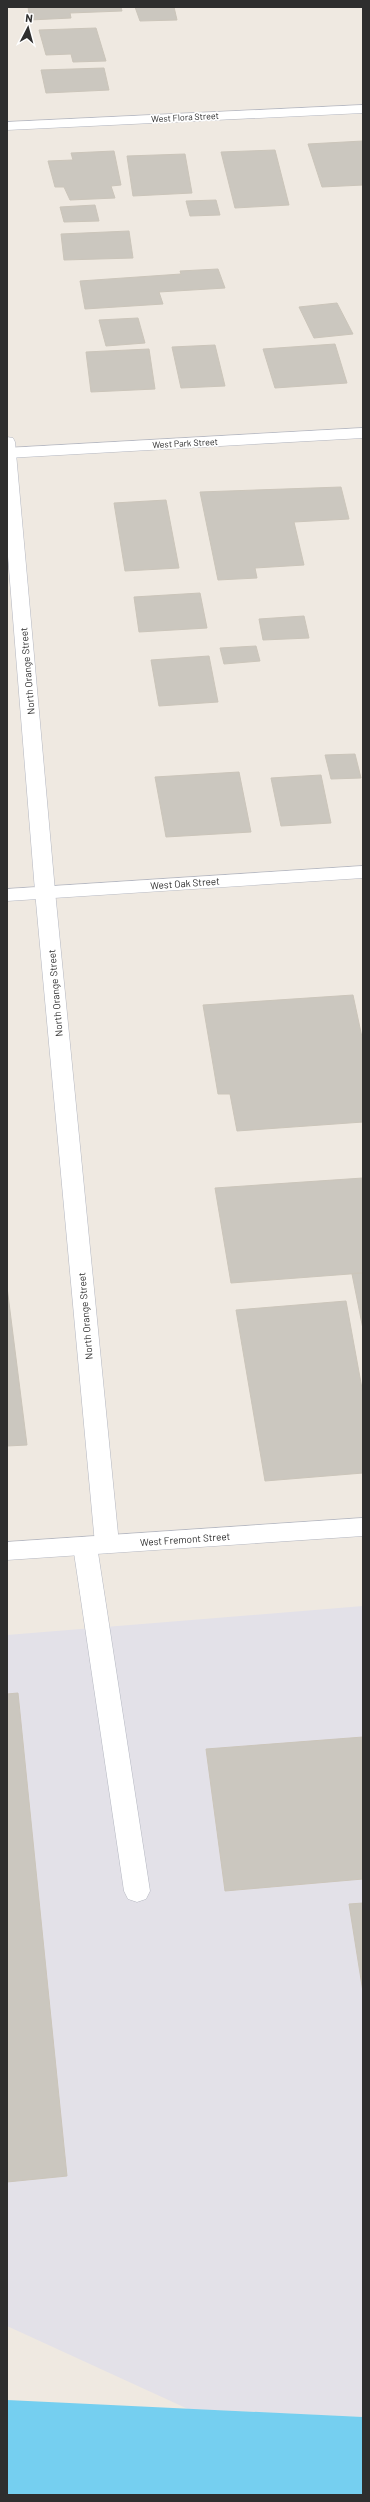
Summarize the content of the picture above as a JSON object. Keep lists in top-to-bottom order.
{
  "streets": {
    "street": [
      "West Flora Street",
      "West Park Street",
      "North Orange Street",
      "West Oak Street",
      "West Fremont Street"
    ]
  },
  "crossings": [
    ["West Park Street", "North Orange Street"],
    ["North Orange Street", "West Oak Street"],
    ["North Orange Street", "West Fremont Street"]
  ],
  "north": "top"
}
